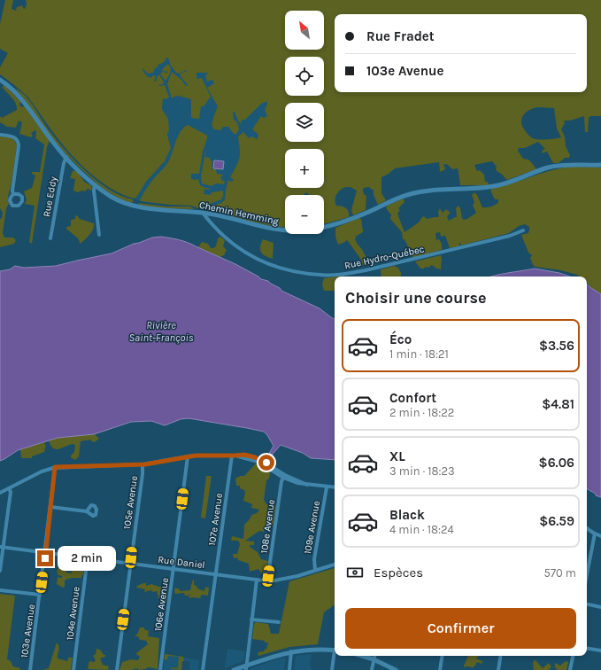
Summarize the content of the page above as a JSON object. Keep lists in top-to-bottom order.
{
  "streets": {
    "street": [
      "Rue Eddy",
      "Chemin Hemming",
      "Rue Hydro-Québec",
      "105e Avenue",
      "107e Avenue",
      "108e Avenue",
      "109e Avenue",
      "Rue Daniel",
      "106e Avenue",
      "104e Avenue",
      "103e Avenue"
    ]
  },
  "crossings": [
    ["Rue Eddy", "Chemin Hemming"],
    ["Chemin Hemming", "Rue Hydro-Québec"],
    ["105e Avenue", "Rue Daniel"],
    ["107e Avenue", "Rue Daniel"],
    ["108e Avenue", "Rue Daniel"],
    ["109e Avenue", "Rue Daniel"],
    ["Rue Daniel", "106e Avenue"],
    ["Rue Daniel", "104e Avenue"],
    ["Rue Daniel", "103e Avenue"]
  ],
  "water": ["Rivière Saint-François"],
  "north": "top left",
  "page": {
    "map_buttons": ["+", "−"],
    "banner": ["Rue Fradet", "103e Avenue"],
    "heading": "Choisir une course",
    "list": [
      {
        "name": "Éco",
        "note": "1 min · 18:21",
        "value": "$3.56"
      },
      {
        "name": "Confort",
        "note": "2 min · 18:22",
        "value": "$4.81"
      },
      {
        "name": "XL",
        "note": "3 min · 18:23",
        "value": "$6.06"
      },
      {
        "name": "Black",
        "note": "4 min · 18:24",
        "value": "$6.59"
      }
    ],
    "bubble": "2 min",
    "pay": ["Espèces", "570 m"],
    "buttons": "Confirmer"
  }
}
